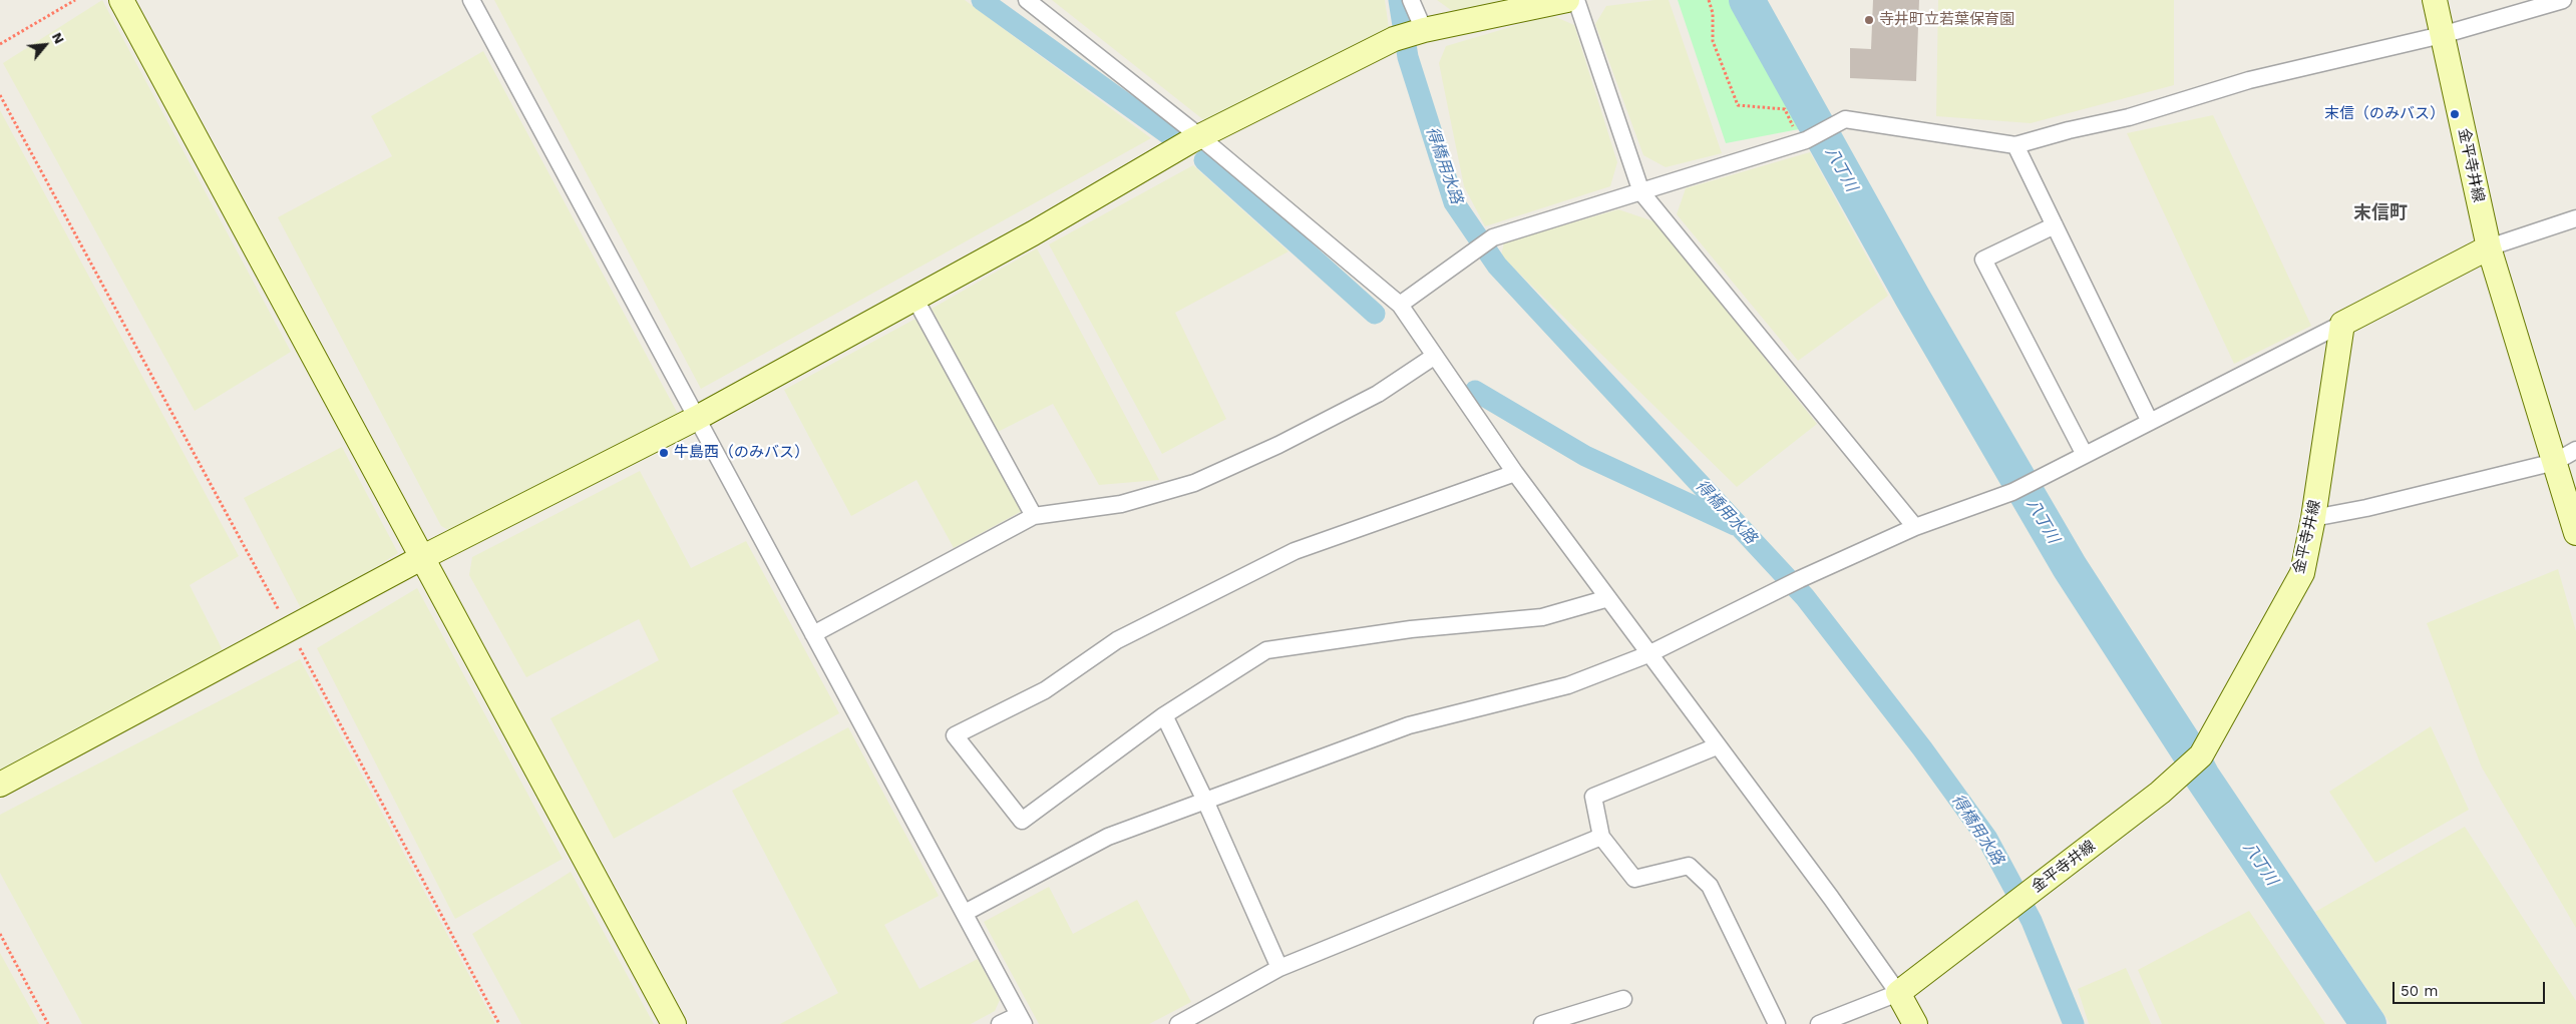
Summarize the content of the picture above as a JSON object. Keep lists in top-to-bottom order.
{
  "streets": {
    "street": ["金平寺井線"]
  },
  "districts": ["末信町"],
  "water": ["得橋用水路", "八丁川"],
  "places": ["寺井町立若葉保育園", "末信（のみバス）", "牛島西（のみバス）"],
  "scale_bar": "50 m",
  "north": "top right"
}
